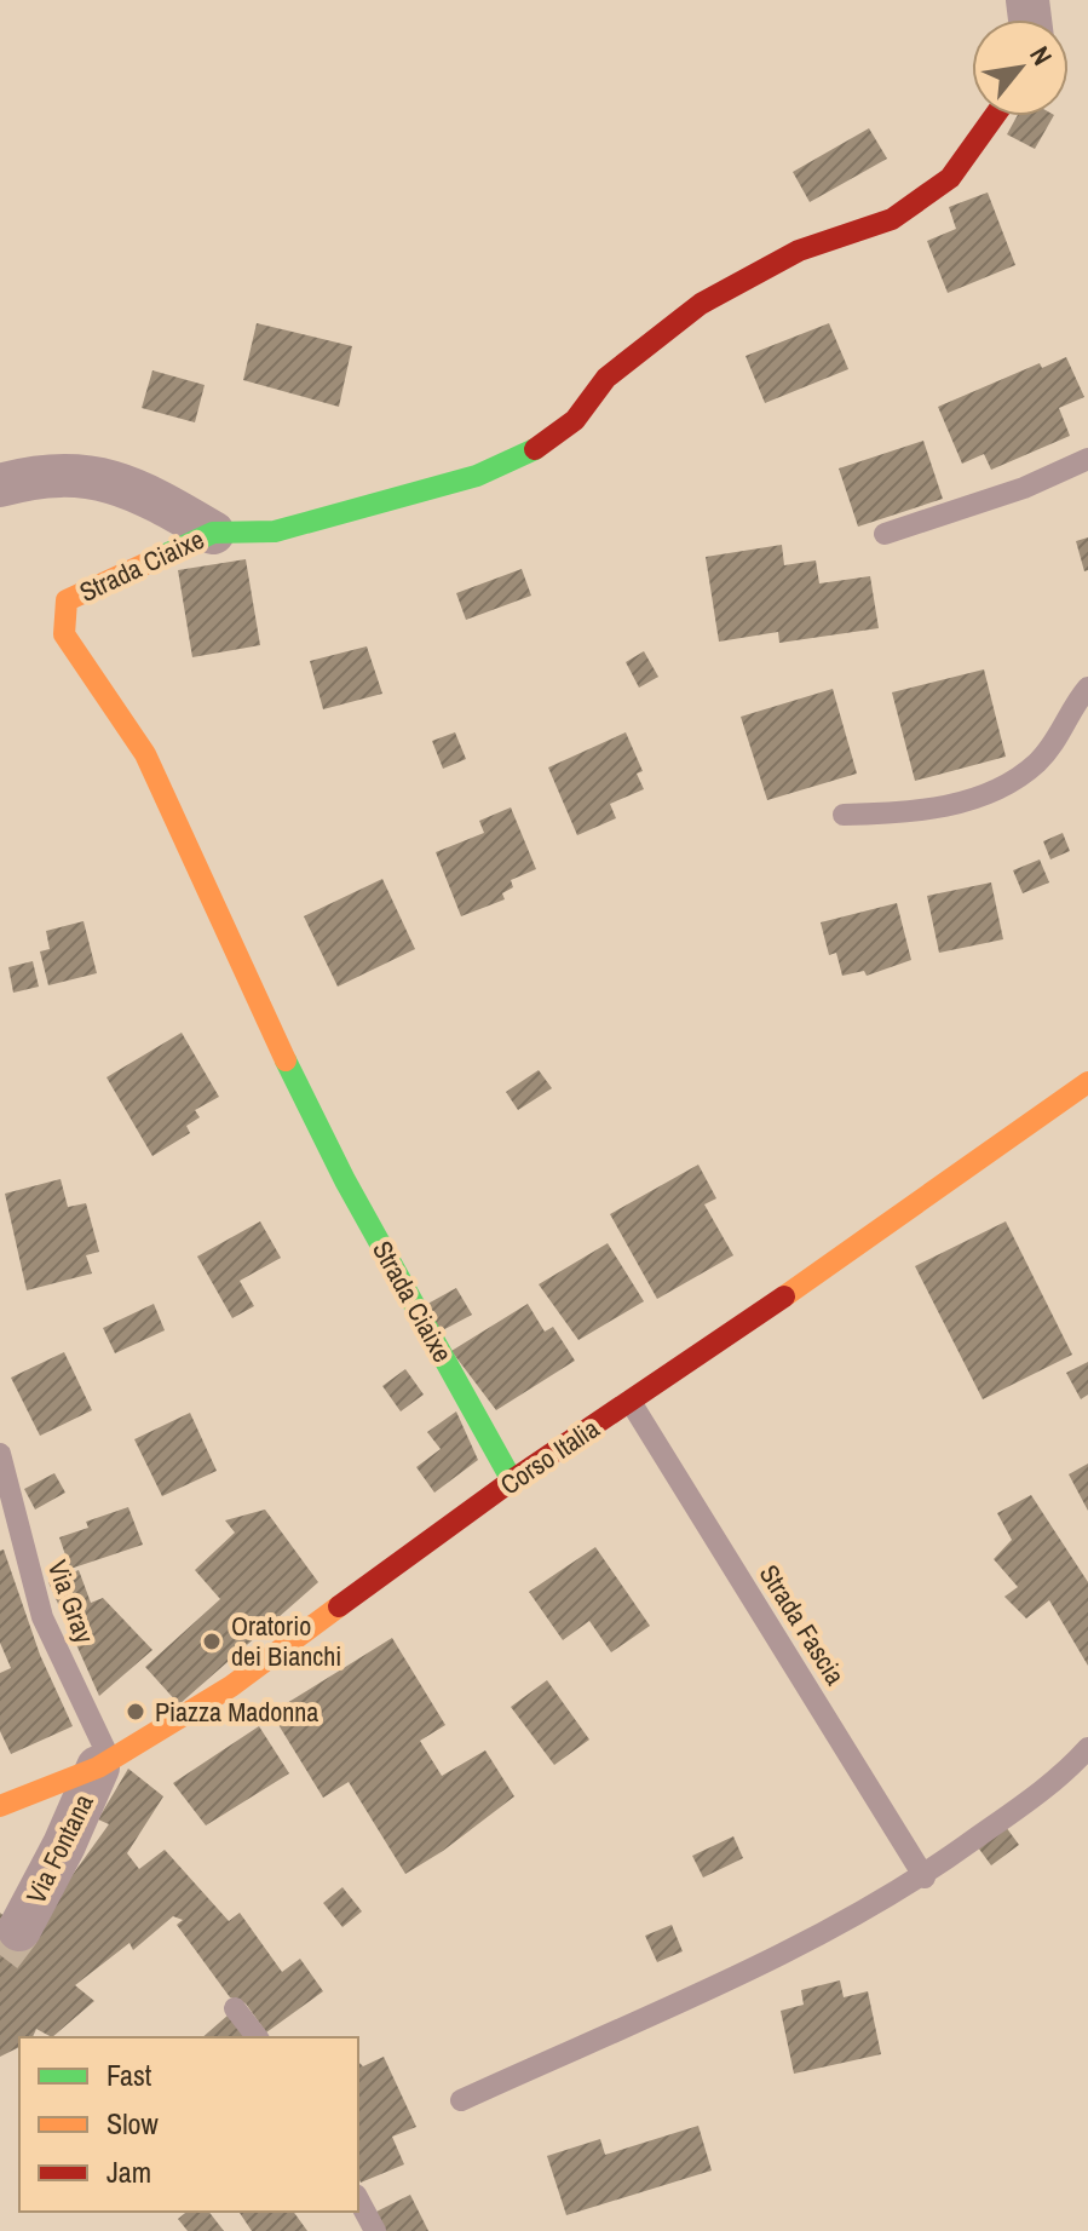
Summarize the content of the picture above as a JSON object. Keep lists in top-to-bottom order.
{
  "streets": {
    "street": ["Strada Ciaixe", "Corso Italia", "Via Fontana"],
    "lane": ["Via Gray", "Strada Fascia"]
  },
  "crossings": [
    ["Strada Ciaixe", "Corso Italia"],
    ["Corso Italia", "Via Gray"],
    ["Corso Italia", "Strada Fascia"],
    ["Corso Italia", "Via Fontana"],
    ["Via Gray", "Via Fontana"]
  ],
  "places": ["Oratorio dei Bianchi", "Piazza Madonna"],
  "legend": ["Fast", "Slow", "Jam"],
  "north": "top right"
}
